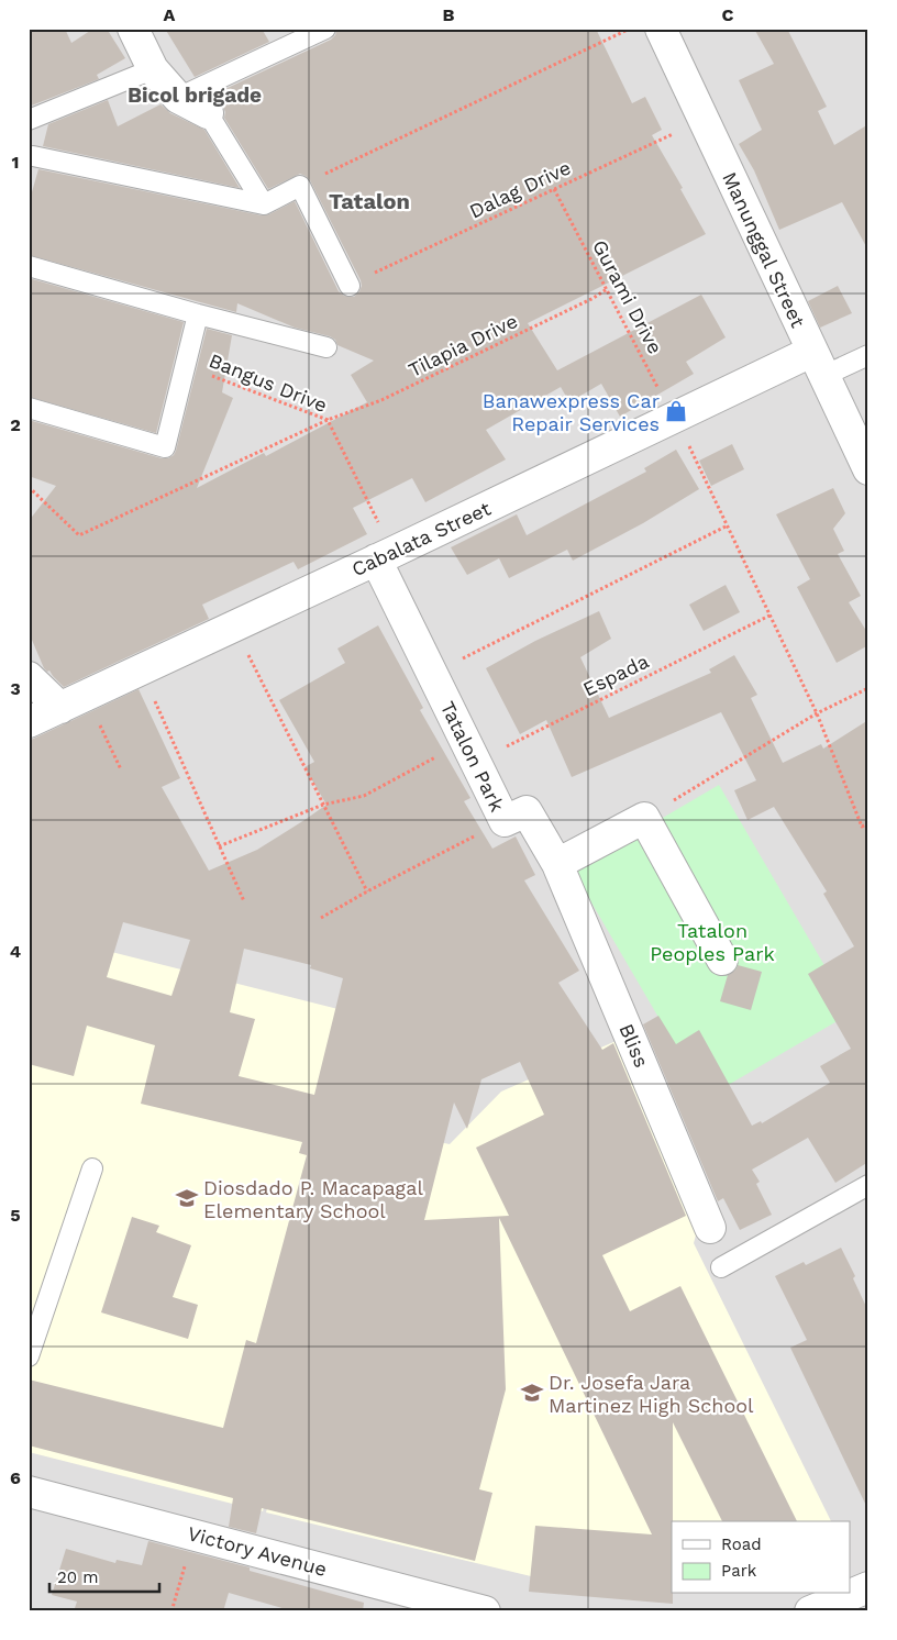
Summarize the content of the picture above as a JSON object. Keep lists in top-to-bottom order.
{
  "streets": {
    "street": [
      "Manunggal Street",
      "Cabalata Street",
      "Tatalon Park",
      "Bliss",
      "Victory Avenue"
    ],
    "path": [
      "Dalag Drive",
      "Gurami Drive",
      "Tilapia Drive",
      "Bangus Drive",
      "Espada"
    ]
  },
  "crossings": [
    ["Dalag Drive", "Manunggal Street"],
    ["Dalag Drive", "Gurami Drive"],
    ["Manunggal Street", "Cabalata Street"],
    ["Gurami Drive", "Tilapia Drive"],
    ["Gurami Drive", "Cabalata Street"],
    ["Gurami Drive", "Espada"],
    ["Tilapia Drive", "Bangus Drive"],
    ["Bangus Drive", "Cabalata Street"],
    ["Bangus Drive", "Tatalon Park"],
    ["Cabalata Street", "Tatalon Park"],
    ["Espada", "Tatalon Park"],
    ["Tatalon Park", "Bliss"]
  ],
  "districts": ["Bicol brigade", "Tatalon"],
  "parks": ["Tatalon Peoples Park"],
  "places": {
    "shop": ["Banawexpress Car Repair Services"],
    "school or university": ["Diosdado P. Macapagal Elementary School", "Dr. Josefa Jara Martinez High School"]
  },
  "legend": ["Road", "Park"],
  "scale_bar": "20 m",
  "grid": {
    "columns": ["A", "B", "C"],
    "rows": [
      "1",
      "2",
      "3",
      "4",
      "5",
      "6"
    ]
  }
}
